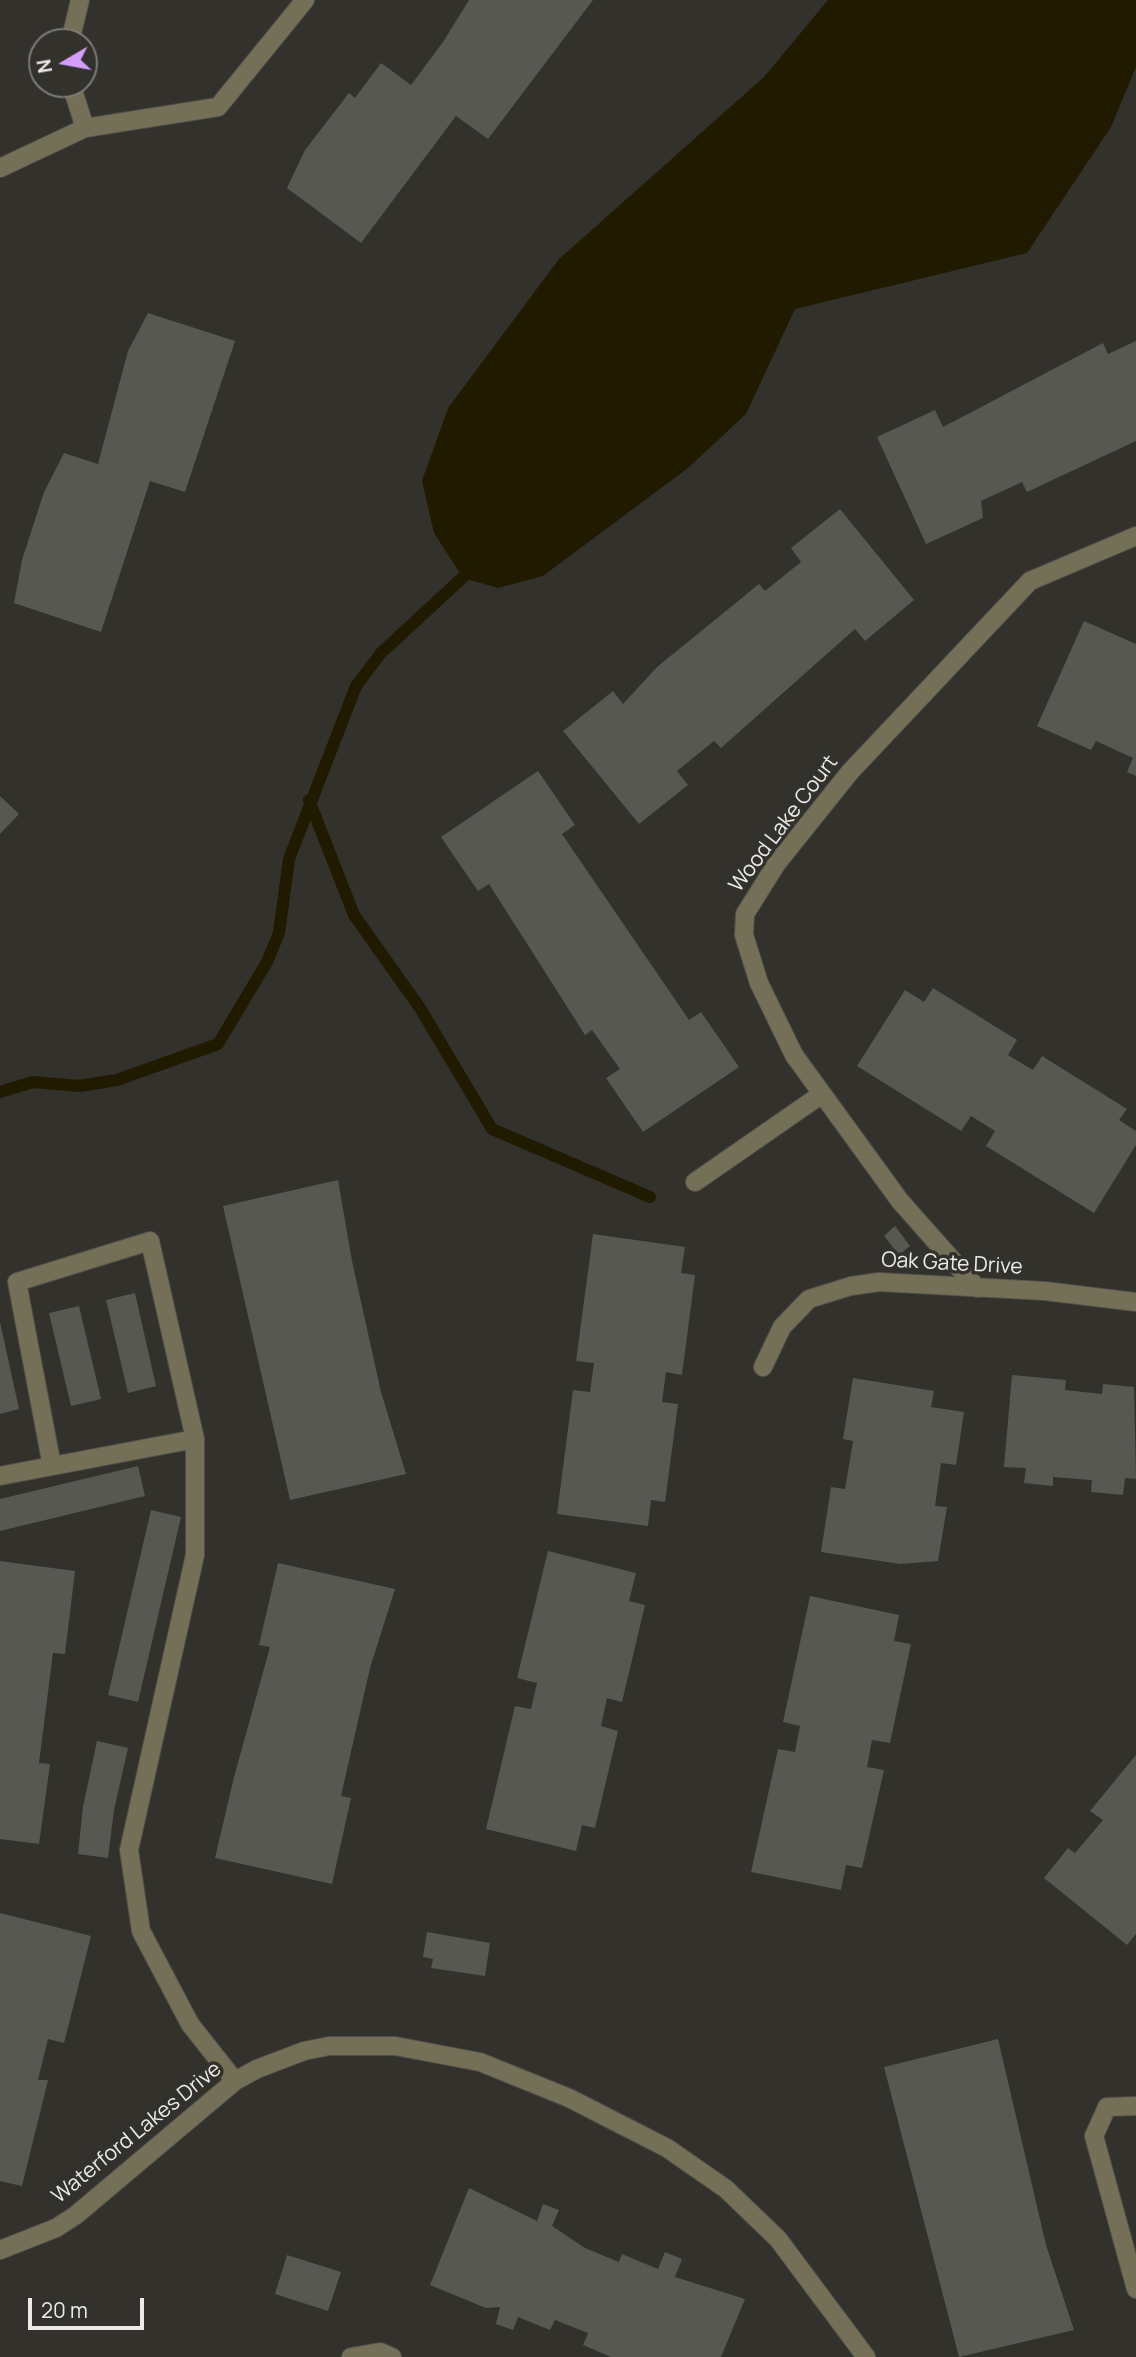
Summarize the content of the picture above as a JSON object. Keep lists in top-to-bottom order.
{
  "streets": {
    "street": ["Wood Lake Court", "Oak Gate Drive", "Waterford Lakes Drive"]
  },
  "crossings": [
    ["Wood Lake Court", "Oak Gate Drive"]
  ],
  "scale_bar": "20 m",
  "north": "left"
}
